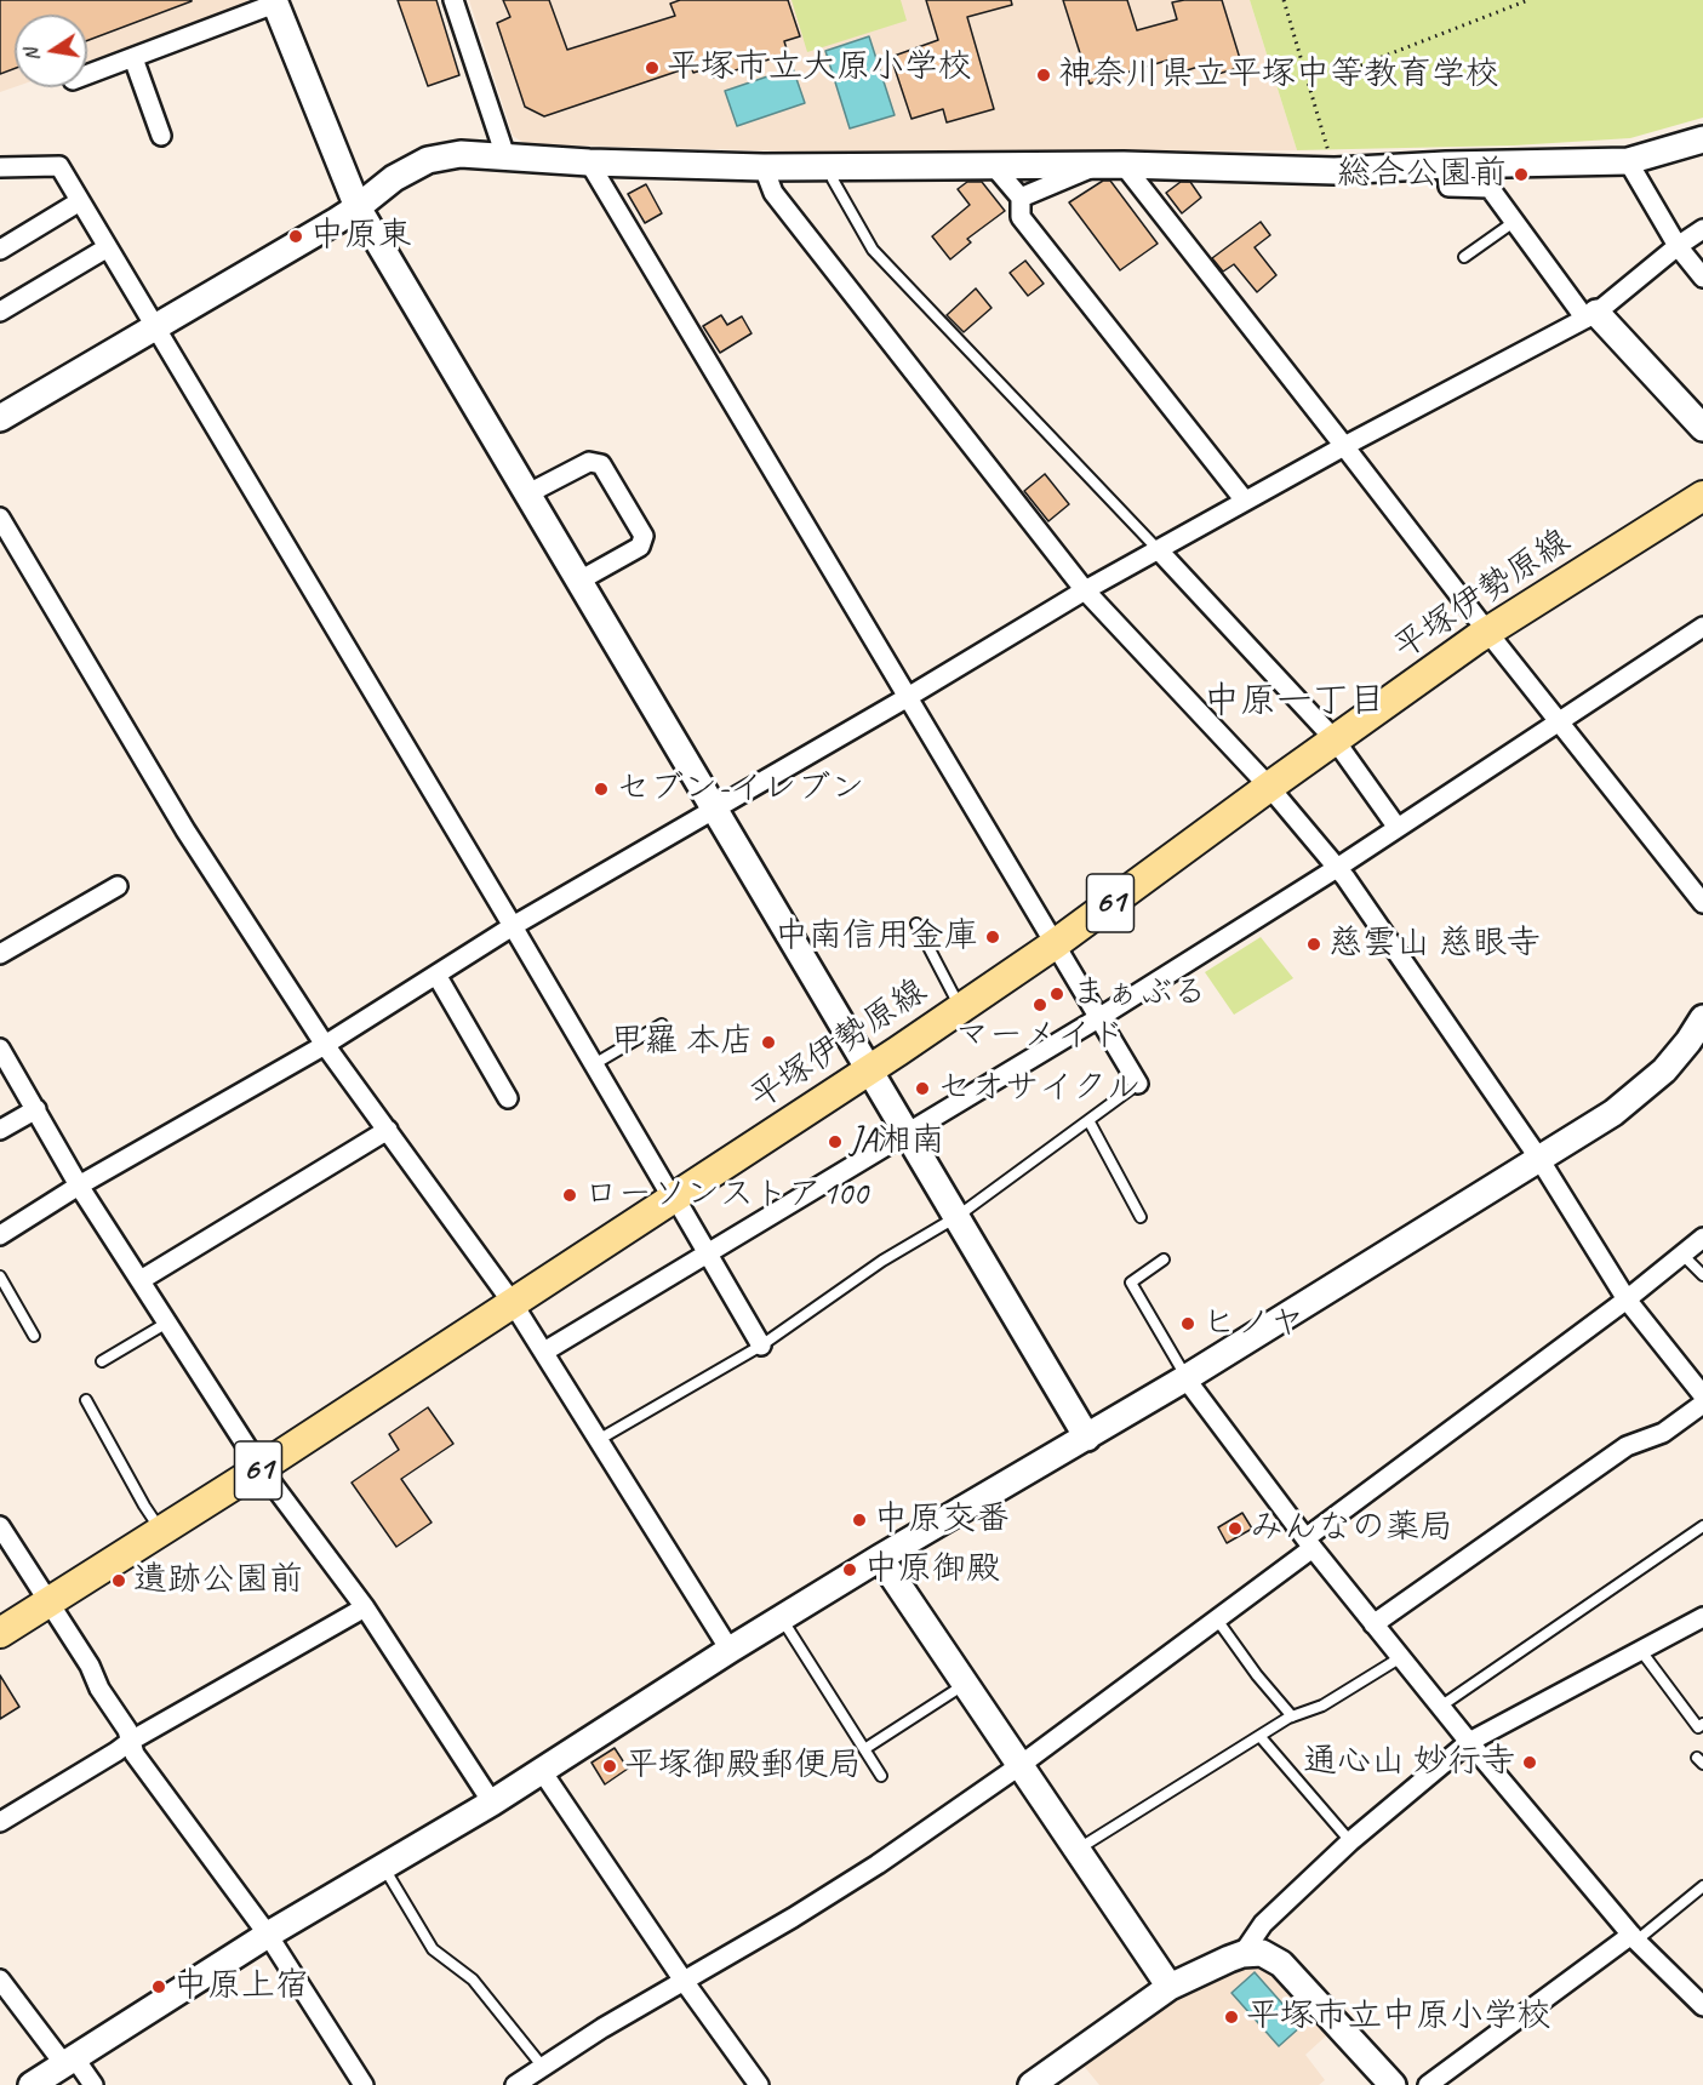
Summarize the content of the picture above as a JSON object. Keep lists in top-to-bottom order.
{
  "streets": {
    "main road": ["平塚伊勢原線", "61"]
  },
  "districts": ["中原一丁目"],
  "places": [
    "平塚市立大原小学校",
    "神奈川県立平塚中等教育学校",
    "総合公園前",
    "中原東",
    "セブン-イレブン",
    "中南信用金庫",
    "慈雲山 慈眼寺",
    "まぁぶる",
    "マーメイド",
    "甲羅 本店",
    "セオサイクル",
    "JA湘南",
    "ローソンストア100",
    "ヒノヤ",
    "中原交番",
    "みんなの薬局",
    "中原御殿",
    "遺跡公園前",
    "通心山 妙行寺",
    "平塚御殿郵便局",
    "中原上宿",
    "平塚市立中原小学校"
  ],
  "north": "left"
}
